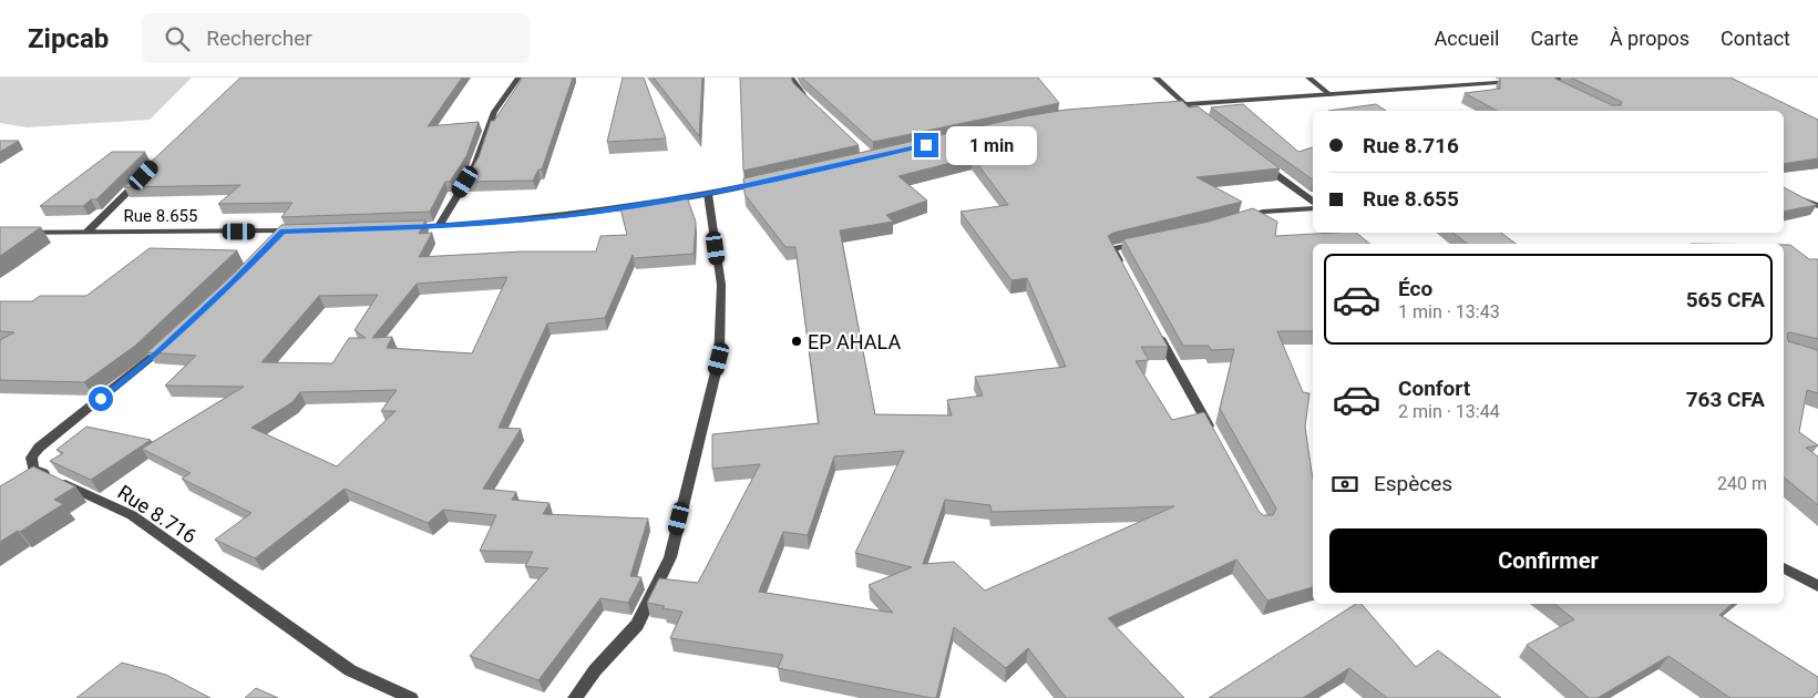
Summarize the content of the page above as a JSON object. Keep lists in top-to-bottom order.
{
  "streets": {
    "street": ["Rue 8.655", "Rue 8.716"]
  },
  "places": ["EP AHALA"],
  "page": {
    "header": "Zipcab",
    "search": "Rechercher",
    "nav": [
      "Accueil",
      "Carte",
      "À propos",
      "Contact"
    ],
    "banner": ["Rue 8.716", "Rue 8.655"],
    "bubble": "1 min",
    "list": [
      {
        "name": "Éco",
        "note": "1 min · 13:43",
        "value": "565 CFA"
      },
      {
        "name": "Confort",
        "note": "2 min · 13:44",
        "value": "763 CFA"
      }
    ],
    "pay": ["Espèces", "240 m"],
    "buttons": "Confirmer"
  }
}
